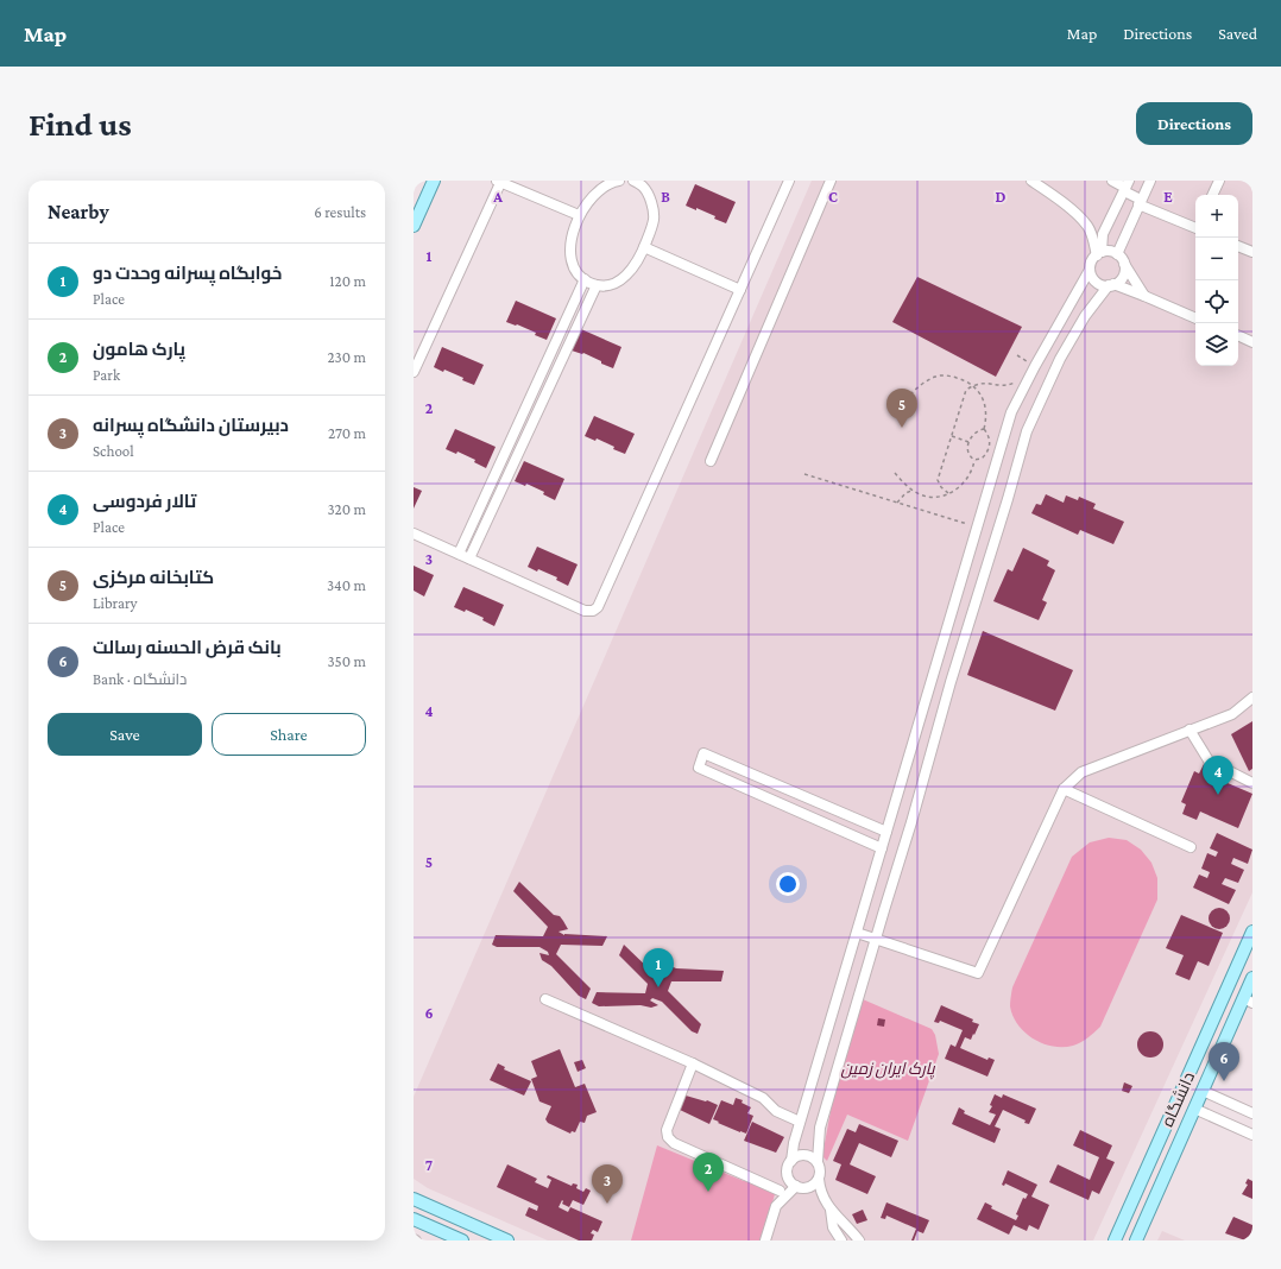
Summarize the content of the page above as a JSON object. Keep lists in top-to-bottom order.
{
  "streets": {
    "main road": ["دانشگاه"]
  },
  "parks": ["پارک ایران زمین"],
  "page": {
    "header": "Map",
    "nav": ["Map", "Directions", "Saved"],
    "buttons": [
      "Directions",
      ["Save", "Share"]
    ],
    "title": "Find us",
    "heading": ["Nearby", "6 results"],
    "map_buttons": ["+", "−"],
    "list": [
      {
        "mark": "1",
        "name": "خوابگاه پسرانه وحدت دو",
        "note": "Place",
        "value": "120 m"
      },
      {
        "mark": "2",
        "name": "پارک هامون",
        "note": "Park",
        "value": "230 m"
      },
      {
        "mark": "3",
        "name": "دبیرستان دانشگاه پسرانه",
        "note": "School",
        "value": "270 m"
      },
      {
        "mark": "4",
        "name": "تالار فردوسی",
        "note": "Place",
        "value": "320 m"
      },
      {
        "mark": "5",
        "name": "کتابخانه مرکزی",
        "note": "Library",
        "value": "340 m"
      },
      {
        "mark": "6",
        "name": "بانک قرض الحسنه رسالت",
        "note": "Bank · دانشگاه",
        "value": "350 m"
      }
    ],
    "pins": [
      "5",
      "4",
      "1",
      "6",
      "2",
      "3"
    ]
  },
  "grid": {
    "columns": [
      "A",
      "B",
      "C",
      "D",
      "E"
    ],
    "rows": [
      "1",
      "2",
      "3",
      "4",
      "5",
      "6",
      "7"
    ]
  }
}
